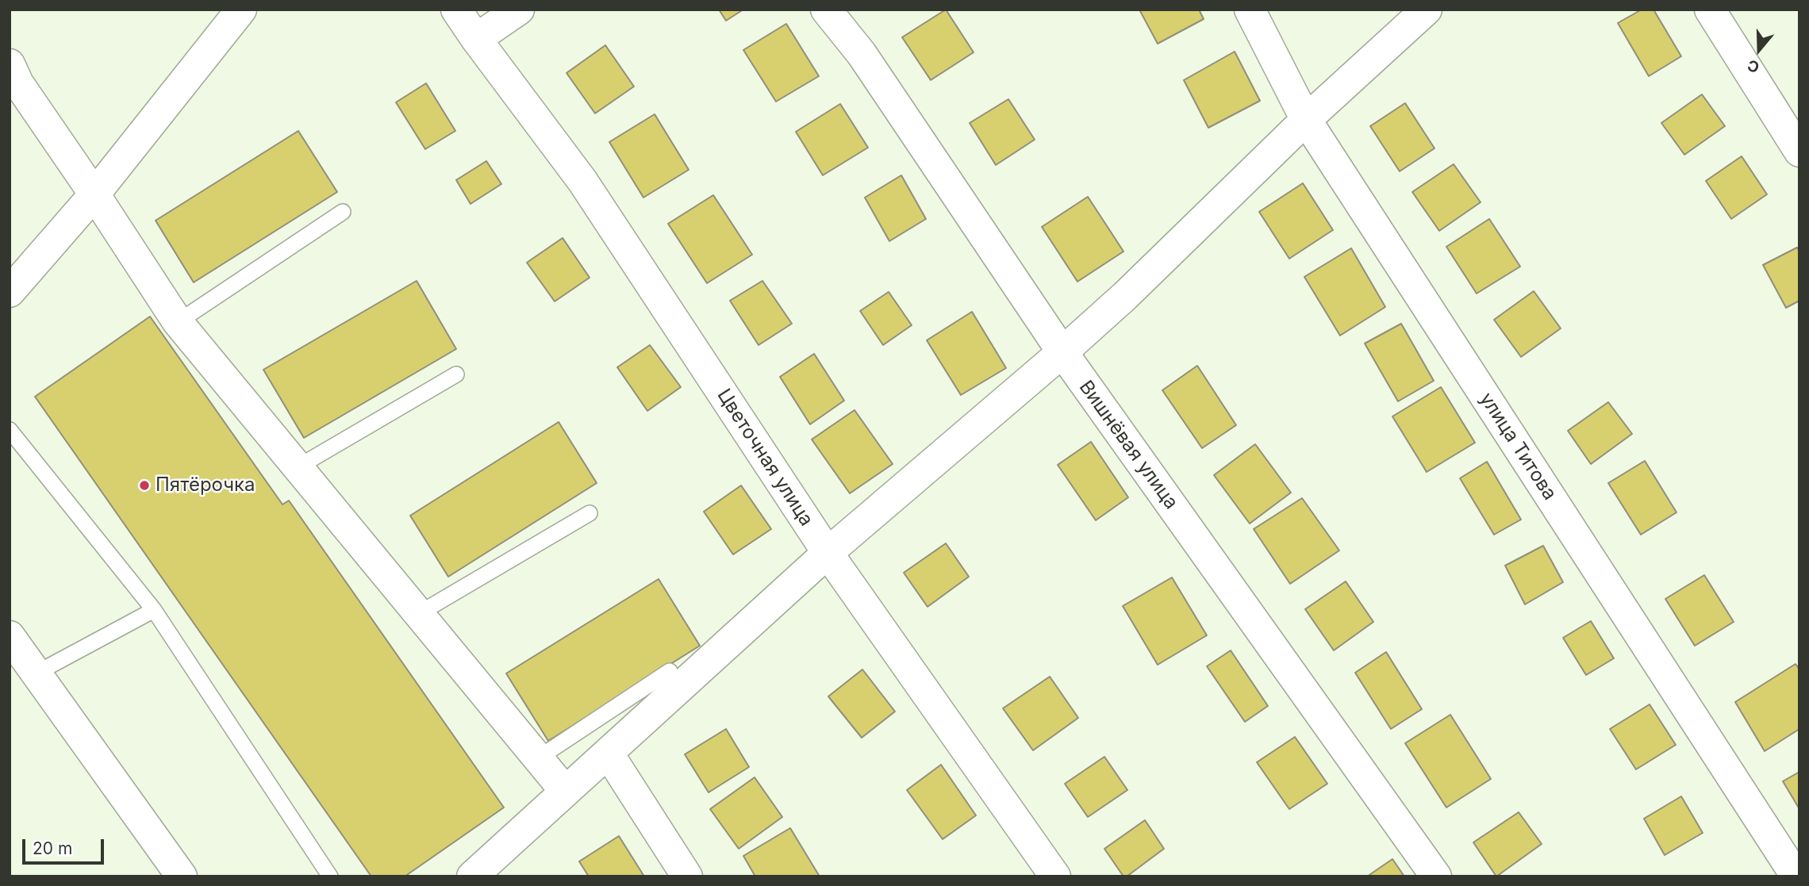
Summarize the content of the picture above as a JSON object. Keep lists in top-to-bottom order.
{
  "streets": {
    "street": ["Вишнёвая улица", "улица Титова", "Цветочная улица"]
  },
  "places": ["Пятёрочка"],
  "scale_bar": "20 m",
  "north": "bottom"
}
